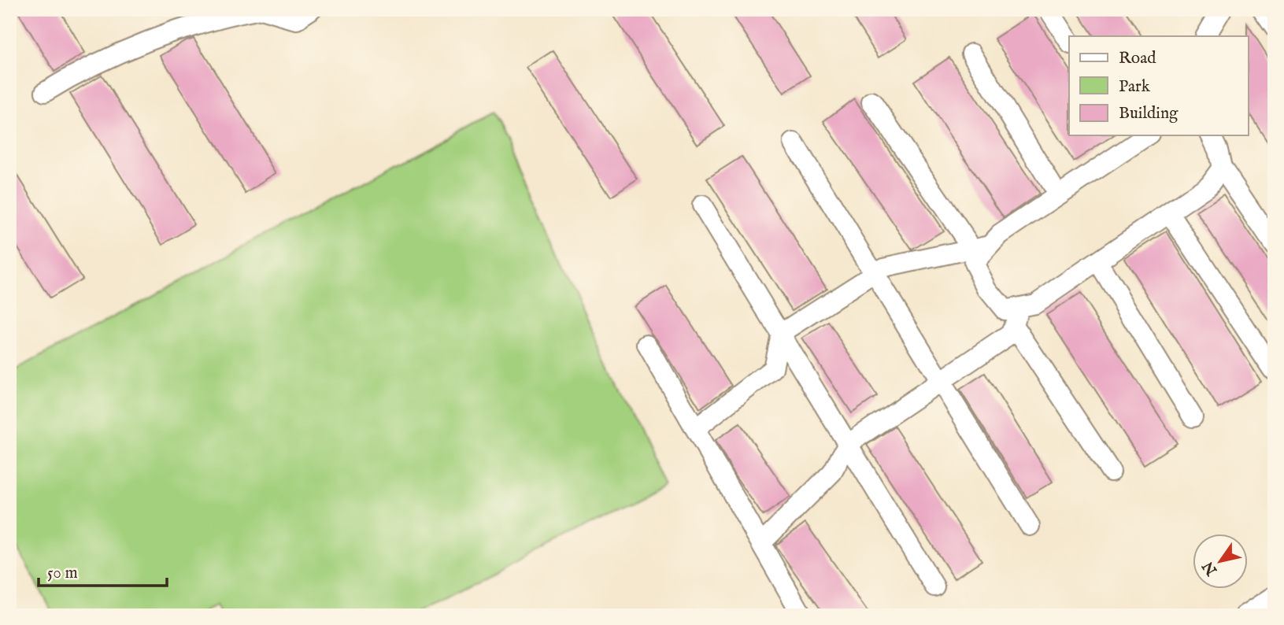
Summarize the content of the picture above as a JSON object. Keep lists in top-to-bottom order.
{
  "legend": ["Road", "Park", "Building"],
  "scale_bar": "50 m",
  "north": "bottom left"
}
